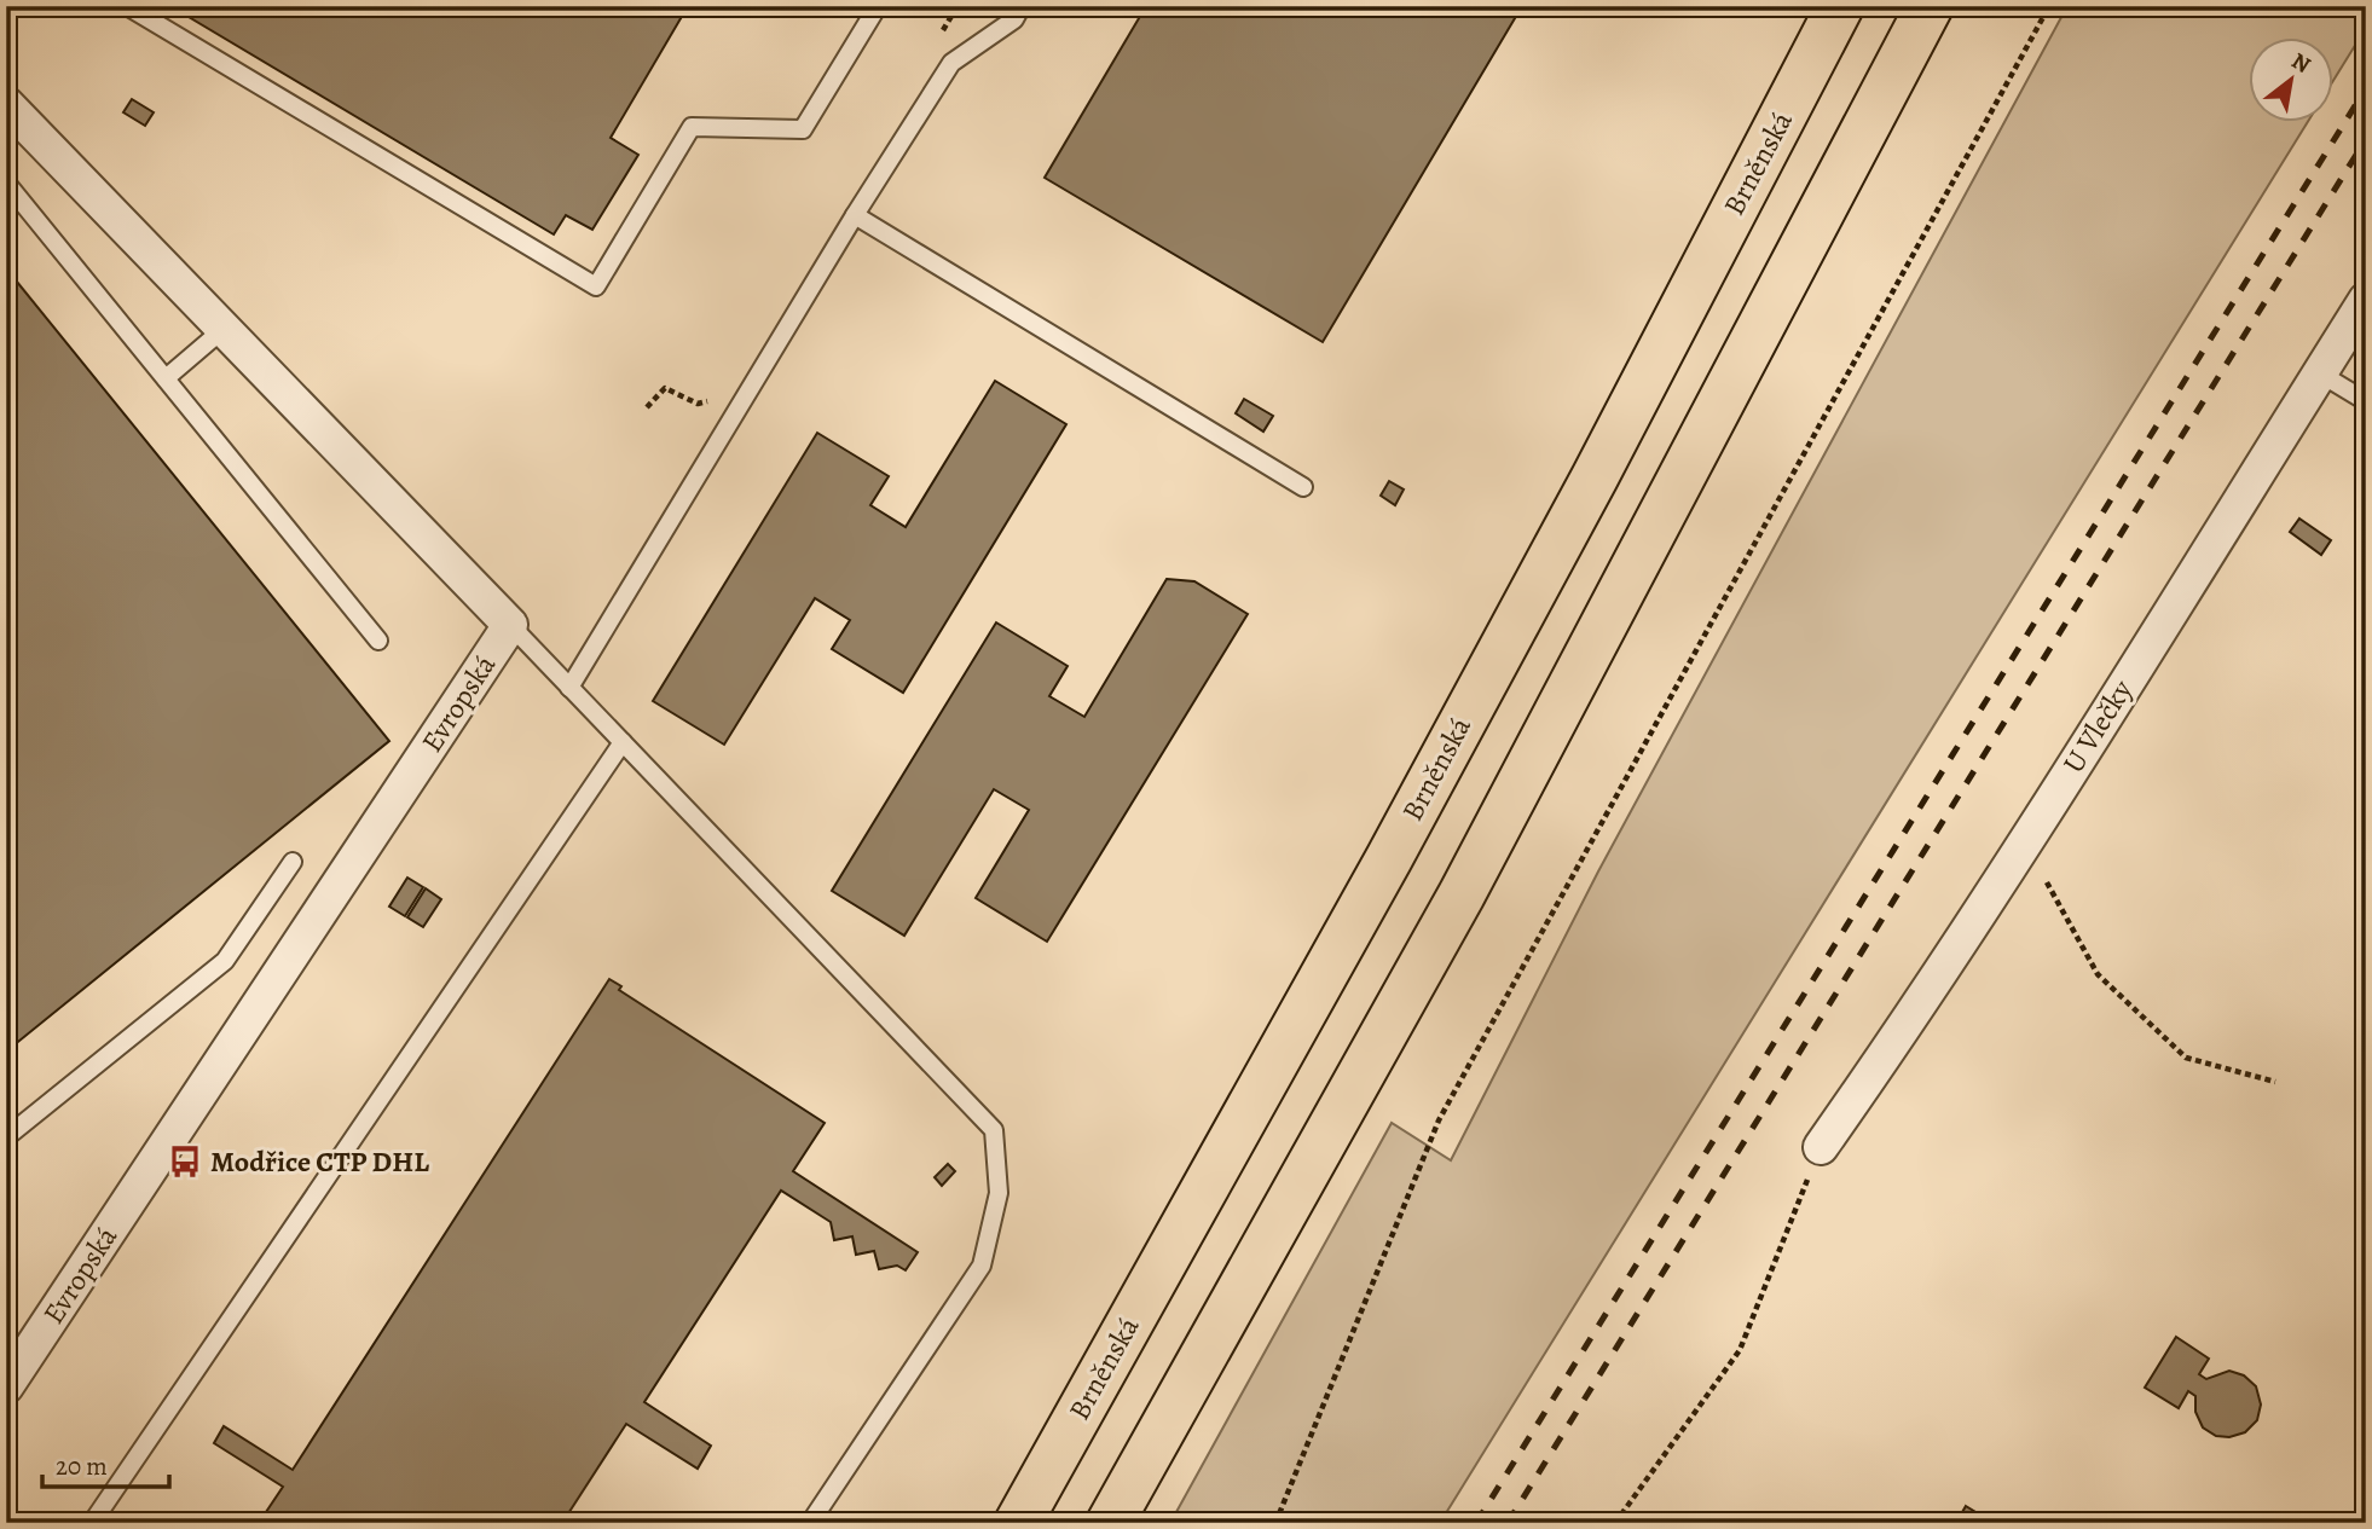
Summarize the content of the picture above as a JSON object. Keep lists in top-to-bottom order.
{
  "streets": {
    "highway": ["Brněnská"],
    "street": ["Evropská", "U Vlečky"]
  },
  "places": {
    "bus stop": ["Modřice CTP DHL"]
  },
  "scale_bar": "20 m",
  "north": "top right"
}
